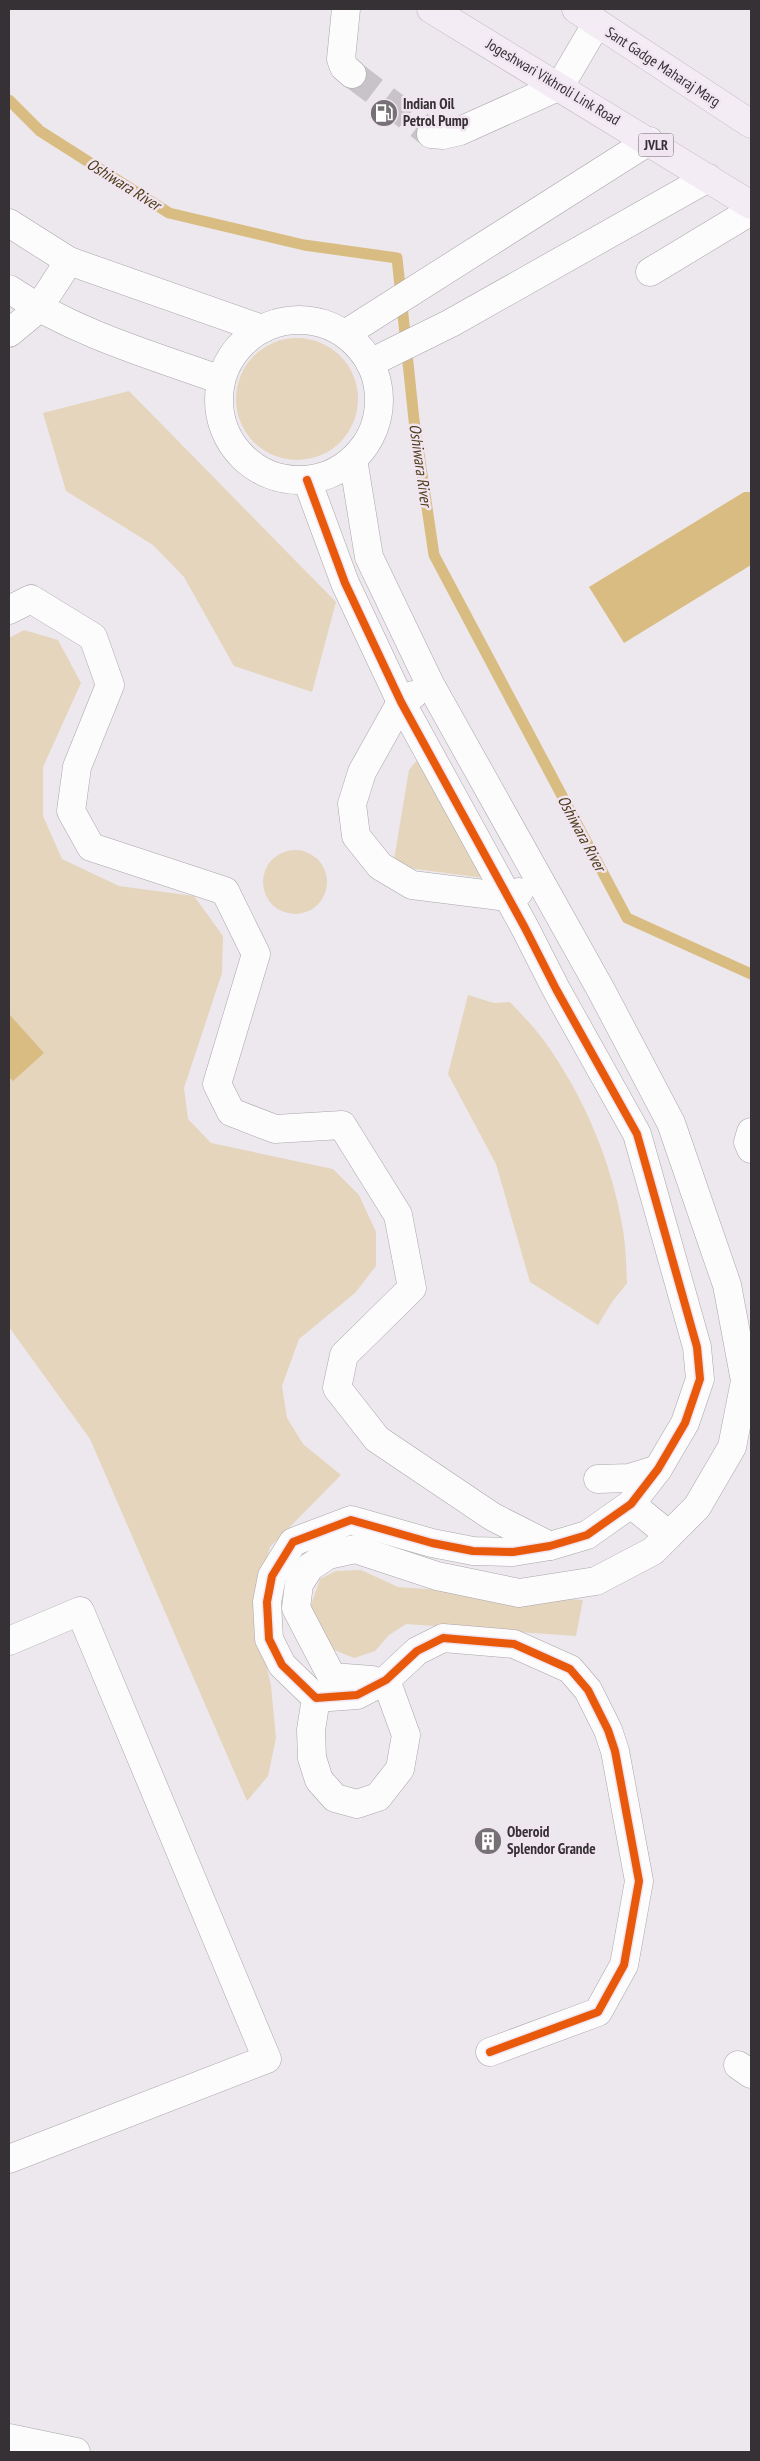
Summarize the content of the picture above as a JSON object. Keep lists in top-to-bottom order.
{
  "streets": {
    "main road": ["Sant Gadge Maharaj Marg", "Jogeshwari Vikhroli Link Road", "JVLR"]
  },
  "water": ["Oshiwara River"],
  "places": {
    "fuel station": ["Indian Oil Petrol Pump"],
    "building": ["Oberoid Splendor Grande"]
  }
}
